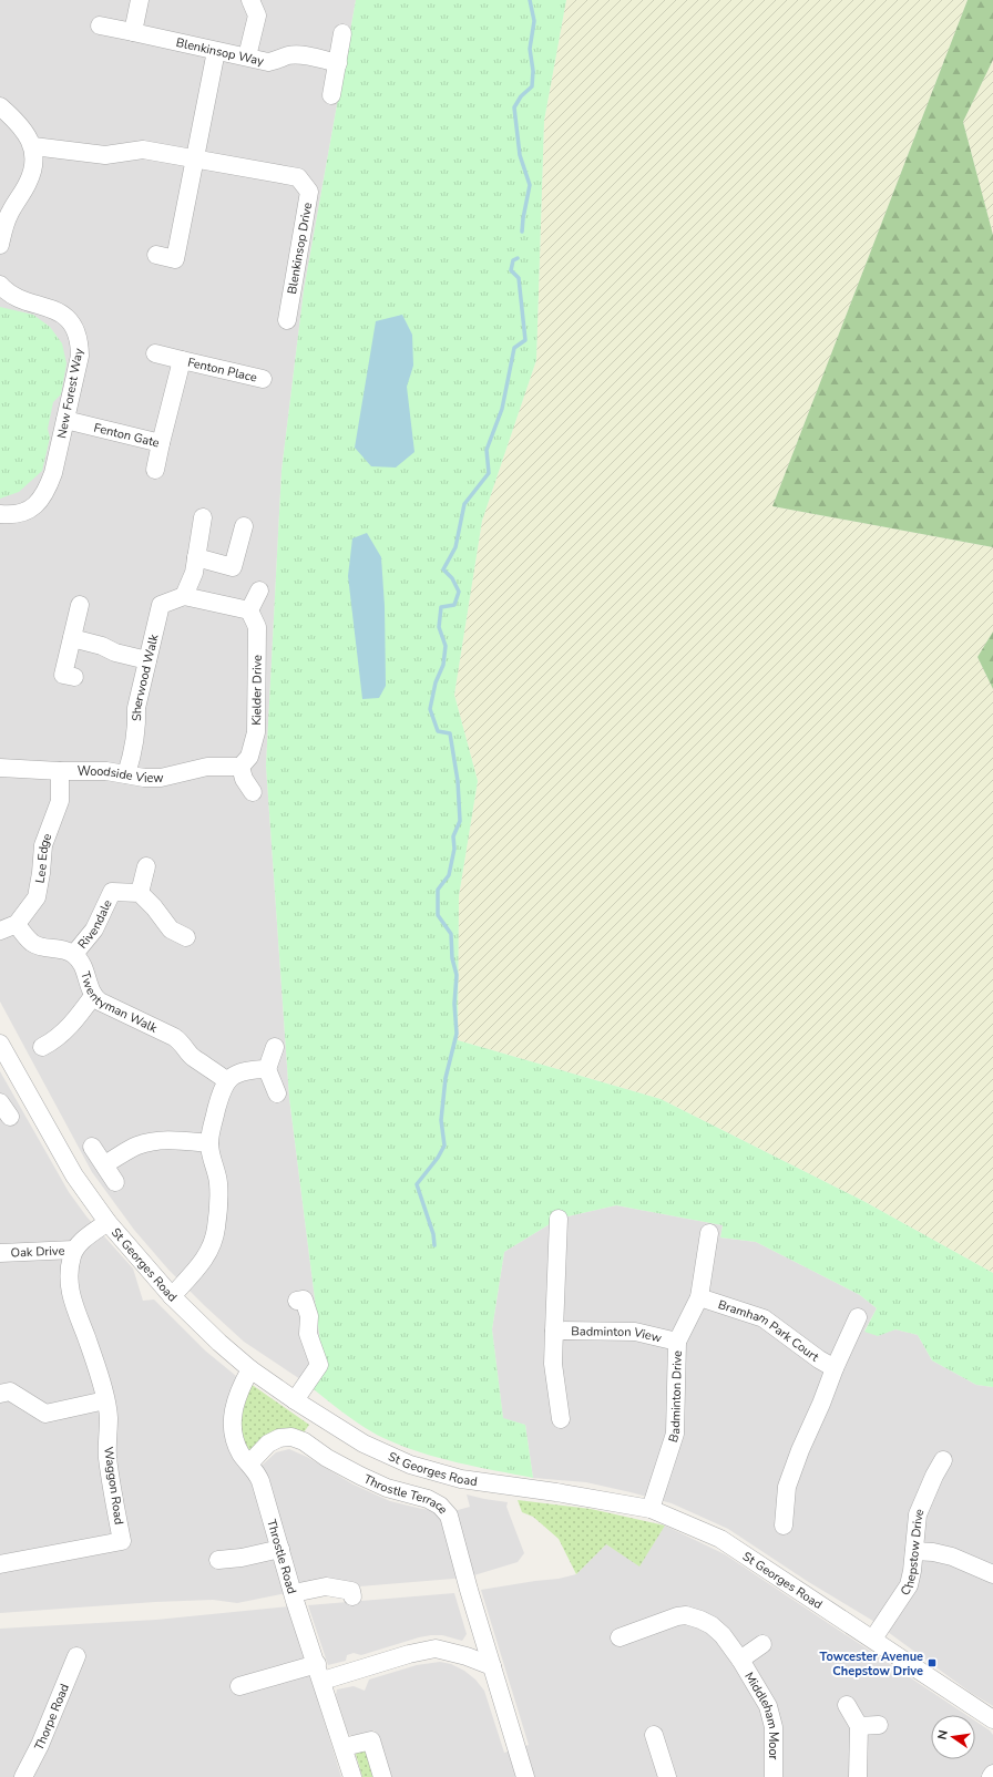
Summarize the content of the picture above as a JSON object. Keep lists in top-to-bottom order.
{
  "streets": {
    "street": [
      "Blenkinsop Way",
      "Blenkinsop Drive",
      "Fenton Place",
      "New Forest Way",
      "Fenton Gate",
      "Sherwood Walk",
      "Kielder Drive",
      "Woodside View",
      "Lee Edge",
      "Rivendale",
      "Twentyman Walk",
      "Oak Drive",
      "St Georges Road",
      "Bramham Park Court",
      "Badminton View",
      "Badminton Drive",
      "Waggon Road",
      "Throstle Terrace",
      "Chepstow Drive",
      "Throstle Road",
      "Thorpe Road",
      "Middleham Moor"
    ]
  },
  "crossings": [
    ["Fenton Place", "Fenton Gate"],
    ["New Forest Way", "Fenton Gate"],
    ["Sherwood Walk", "Woodside View"],
    ["Kielder Drive", "Woodside View"],
    ["Woodside View", "Lee Edge"],
    ["Lee Edge", "Twentyman Walk"],
    ["Rivendale", "Twentyman Walk"],
    ["Oak Drive", "Waggon Road"],
    ["St Georges Road", "Badminton Drive"],
    ["St Georges Road", "Chepstow Drive"],
    ["St Georges Road", "Throstle Road"],
    ["Bramham Park Court", "Badminton Drive"],
    ["Badminton View", "Badminton Drive"],
    ["Throstle Terrace", "Throstle Road"]
  ],
  "places": {
    "transit": ["Towcester Avenue Chepstow Drive"]
  },
  "north": "left"
}
